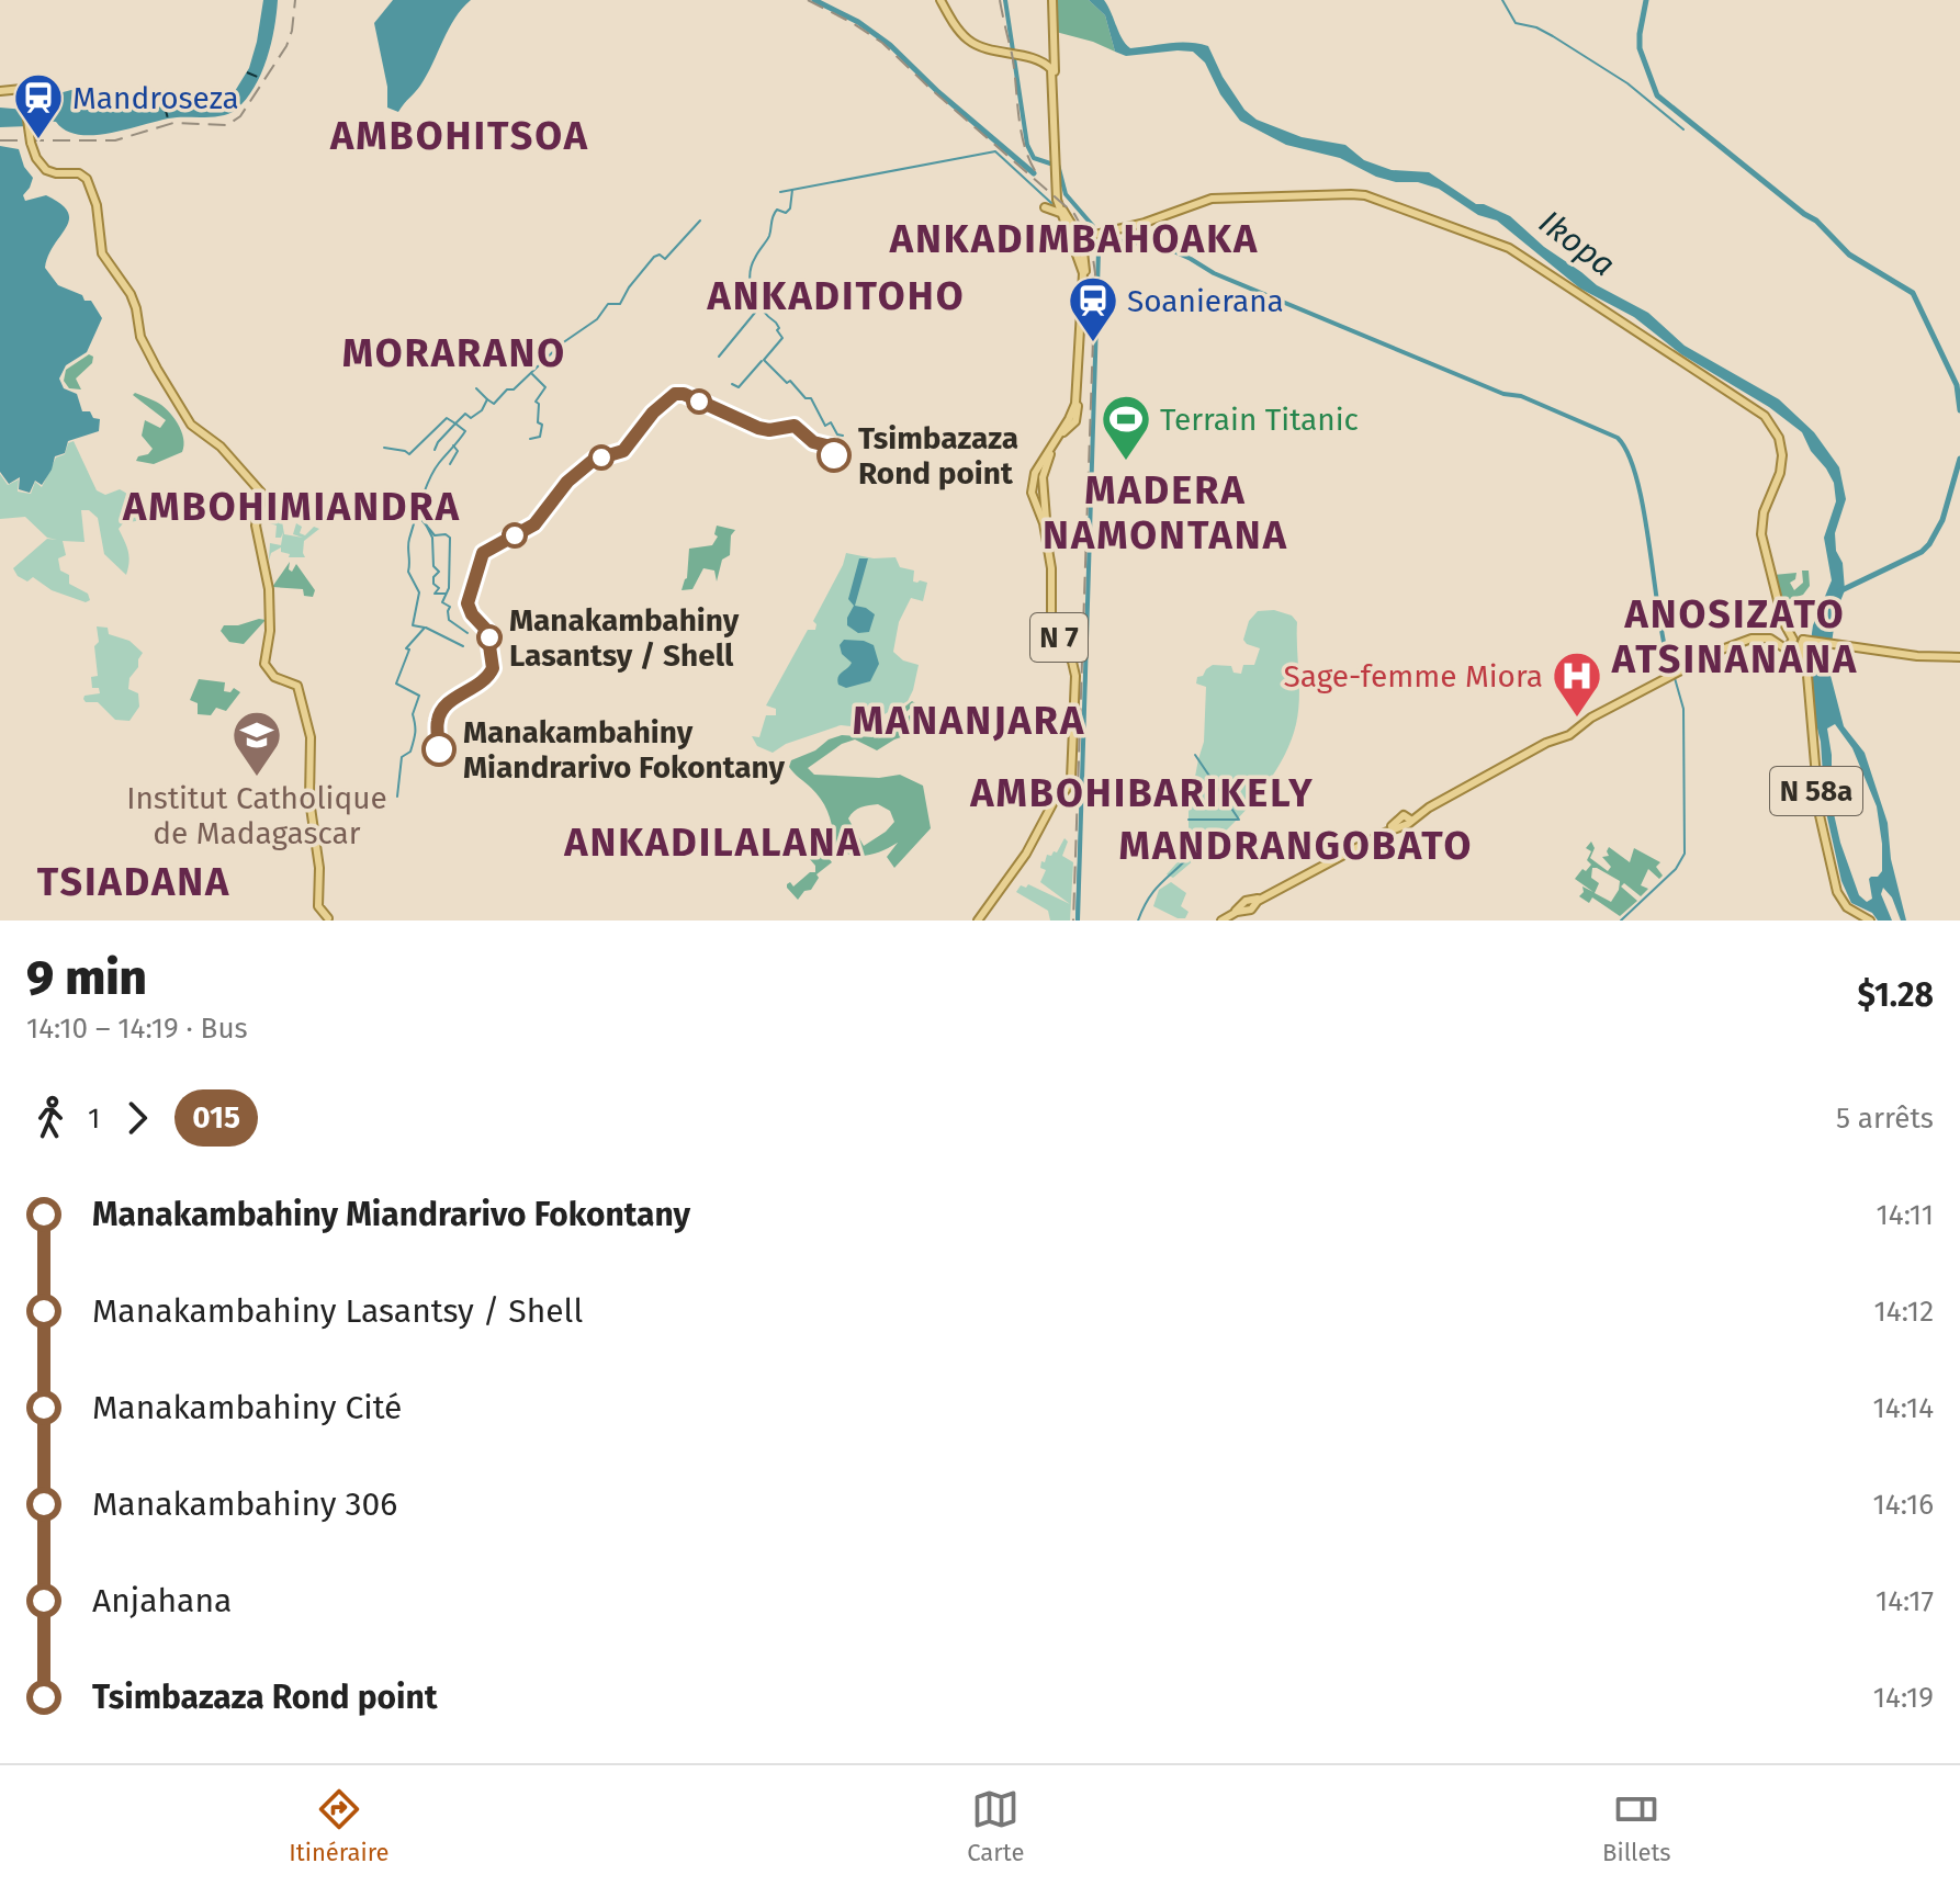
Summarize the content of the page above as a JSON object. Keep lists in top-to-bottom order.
{
  "streets": {
    "main road": ["N 7", "N 58a"]
  },
  "districts": [
    "AMBOHITSOA",
    "ANKADIMBAHOAKA",
    "ANKADITOHO",
    "MORARANO",
    "MADERA NAMONTANA",
    "AMBOHIMIANDRA",
    "ANOSIZATO ATSINANANA",
    "MANANJARA",
    "AMBOHIBARIKELY",
    "ANKADILALANA",
    "MANDRANGOBATO",
    "TSIADANA"
  ],
  "water": ["Ikopa"],
  "places": {
    "station": ["Mandroseza", "Soanierana"],
    "other": ["Tsimbazaza Rond point", "Manakambahiny Lasantsy / Shell", "Manakambahiny Miandrarivo Fokontany"],
    "sports": ["Terrain Titanic"],
    "hospital": ["Sage-femme Miora"],
    "school or university": ["Institut Catholique de Madagascar"]
  },
  "lines": ["bus line 015"],
  "page": {
    "heading": ["9 min", "14:10 – 14:19 · Bus", "$1.28"],
    "legs": ["1", "015", "5 arrêts"],
    "list": [
      {
        "name": "Manakambahiny Miandrarivo Fokontany",
        "value": "14:11"
      },
      {
        "name": "Manakambahiny Lasantsy / Shell",
        "value": "14:12"
      },
      {
        "name": "Manakambahiny Cité",
        "value": "14:14"
      },
      {
        "name": "Manakambahiny 306",
        "value": "14:16"
      },
      {
        "name": "Anjahana",
        "value": "14:17"
      },
      {
        "name": "Tsimbazaza Rond point",
        "value": "14:19"
      }
    ],
    "tabs": ["Itinéraire", "Carte", "Billets"]
  }
}
